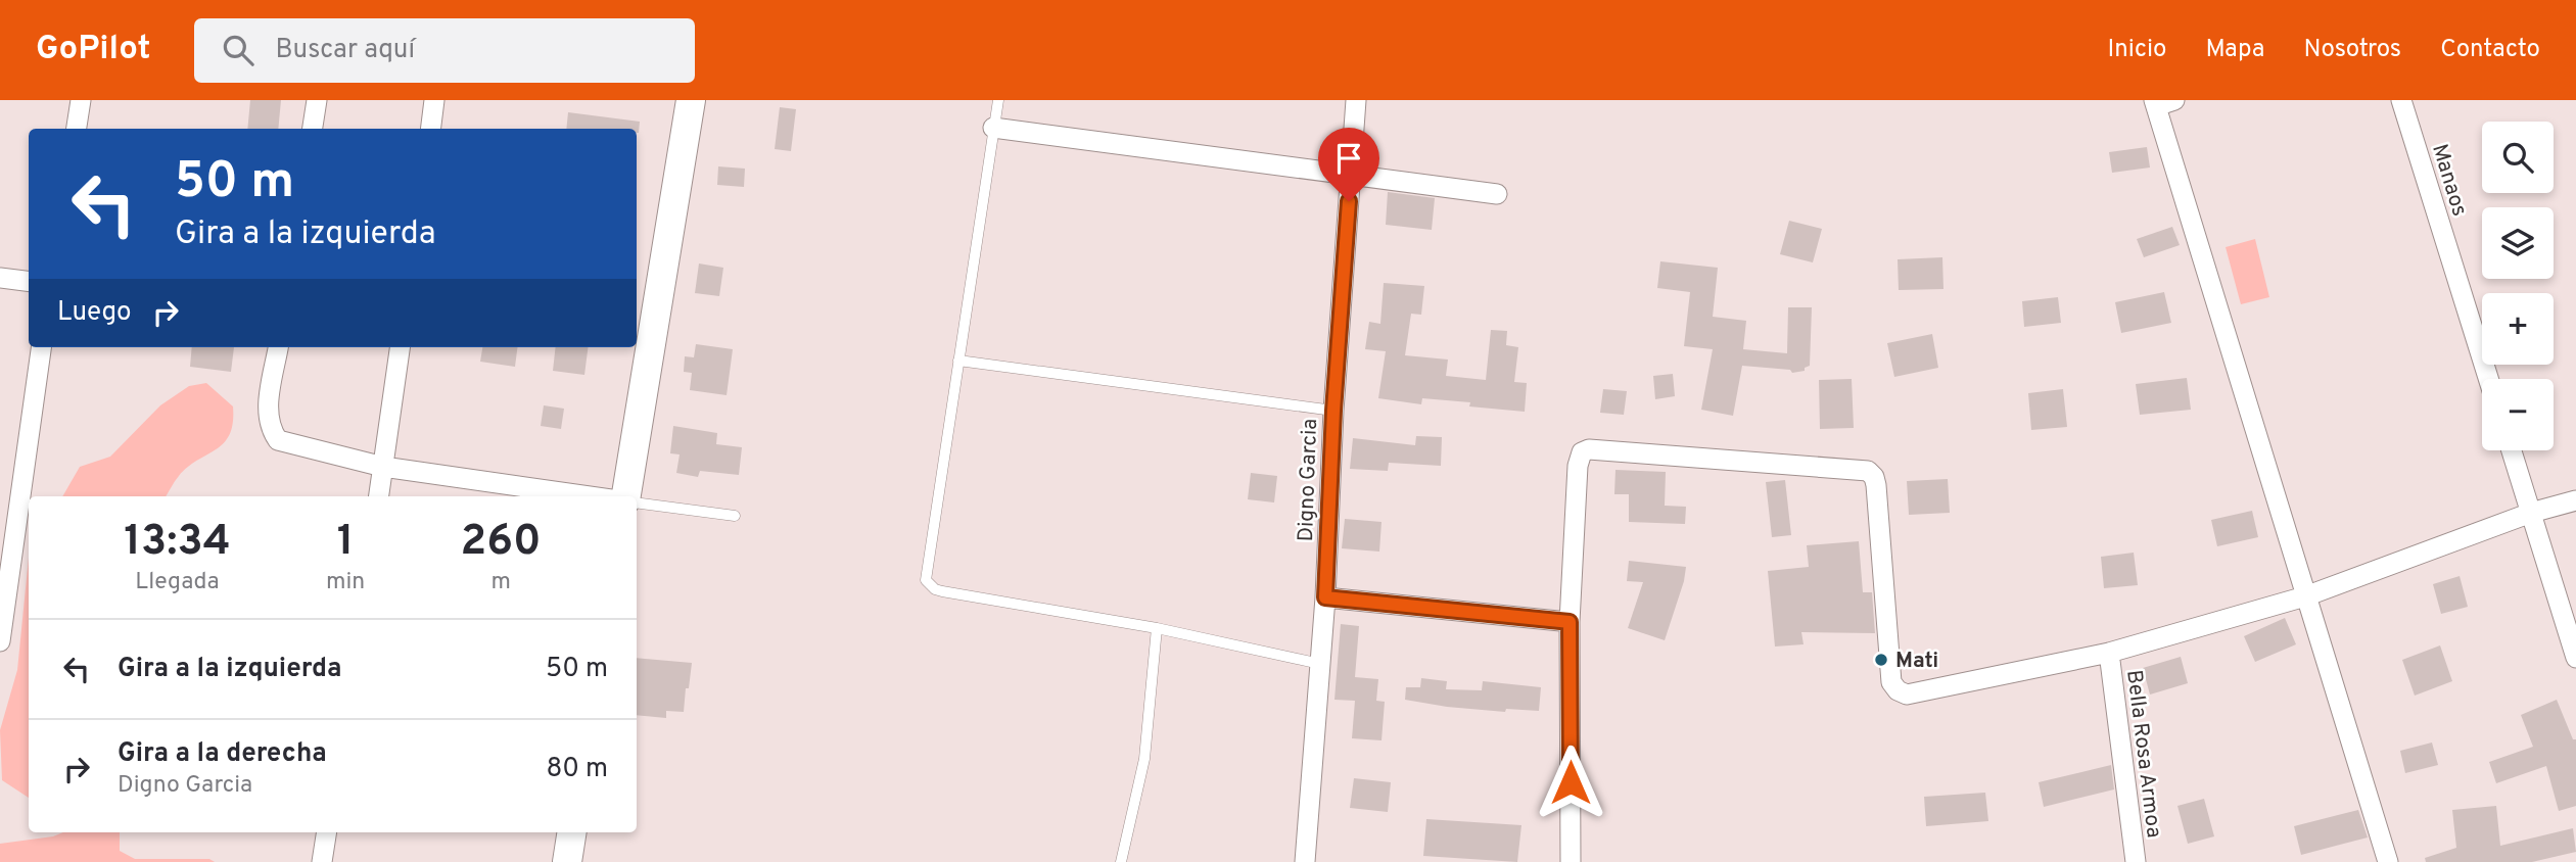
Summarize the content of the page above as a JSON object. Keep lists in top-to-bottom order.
{
  "streets": {
    "street": ["Manaos", "Digno Garcia", "Bella Rosa Armoa"]
  },
  "places": ["Mati"],
  "page": {
    "header": "GoPilot",
    "search": "Buscar aquí",
    "nav": [
      "Inicio",
      "Mapa",
      "Nosotros",
      "Contacto"
    ],
    "map_buttons": ["+", "−"],
    "turn": ["50 m", "Gira a la izquierda"],
    "then": "Luego",
    "eta": [
      "13:34",
      "Llegada",
      "1",
      "min",
      "260",
      "m"
    ],
    "list": [
      {
        "name": "Gira a la izquierda",
        "value": "50 m"
      },
      {
        "name": "Gira a la derecha",
        "note": "Digno Garcia",
        "value": "80 m"
      }
    ]
  }
}
